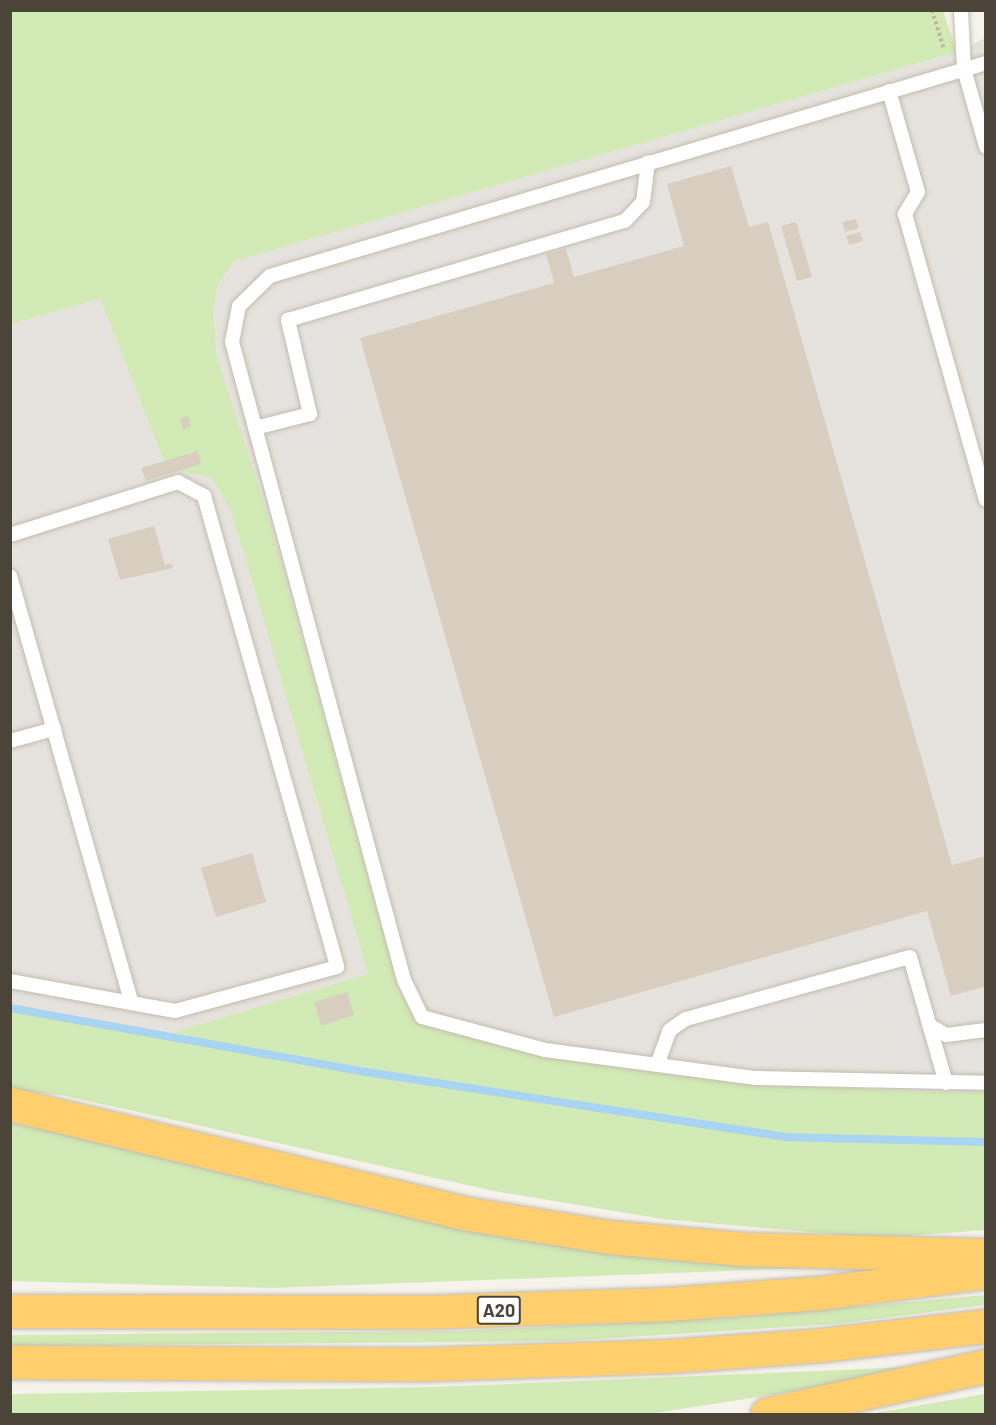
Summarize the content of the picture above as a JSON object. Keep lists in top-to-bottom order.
{
  "streets": {
    "highway": ["A20"]
  }
}
